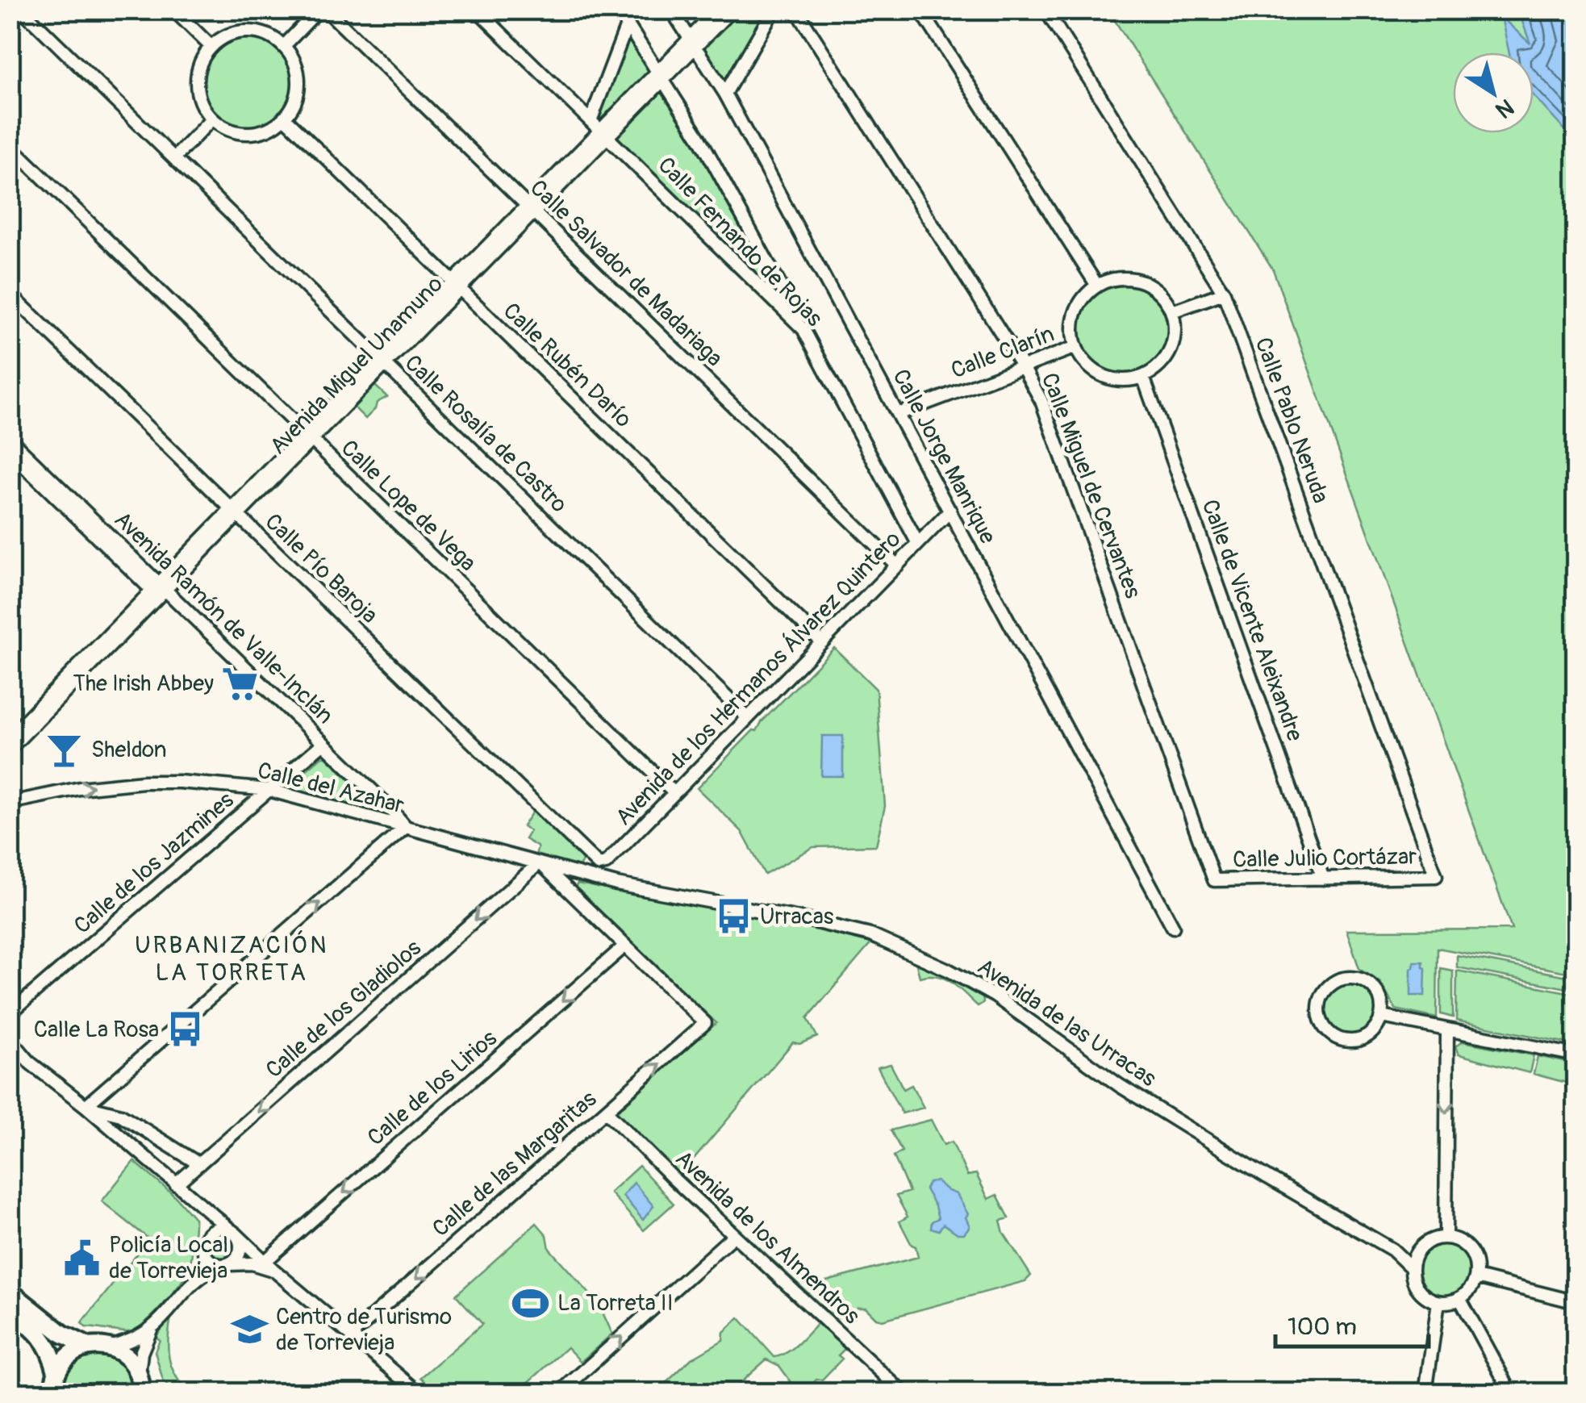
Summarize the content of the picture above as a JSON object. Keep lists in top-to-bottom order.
{
  "streets": {
    "street": [
      "Calle Fernando de Rojas",
      "Calle Salvador de Madariaga",
      "Calle Clarín",
      "Avenida Miguel Unamuno",
      "Calle Rubén Darío",
      "Calle Pablo Neruda",
      "Calle Rosalía de Castro",
      "Calle Jorge Manrique",
      "Calle Miguel de Cervantes",
      "Calle Lope de Vega",
      "Calle Pío Baroja",
      "Avenida Ramón de Valle-Inclán",
      "Calle de Vicente Aleixandre",
      "Avenida de los Hermanos Álvarez Quintero",
      "Calle del Azahar",
      "Calle Julio Cortázar",
      "Calle de los Jazmines",
      "Calle de los Gladiolos",
      "Avenida de las Urracas",
      "Calle de los Lirios",
      "Calle de las Margaritas",
      "Avenida de los Almendros"
    ]
  },
  "crossings": [
    ["Calle Fernando de Rojas", "Avenida Miguel Unamuno"],
    ["Calle Fernando de Rojas", "Avenida de los Hermanos Álvarez Quintero"],
    ["Calle Salvador de Madariaga", "Avenida Miguel Unamuno"],
    ["Calle Salvador de Madariaga", "Avenida de los Hermanos Álvarez Quintero"],
    ["Calle Clarín", "Calle Jorge Manrique"],
    ["Calle Clarín", "Calle Miguel de Cervantes"],
    ["Calle Clarín", "Calle de Vicente Aleixandre"],
    ["Avenida Miguel Unamuno", "Calle Rubén Darío"],
    ["Avenida Miguel Unamuno", "Calle Rosalía de Castro"],
    ["Avenida Miguel Unamuno", "Calle Jorge Manrique"],
    ["Avenida Miguel Unamuno", "Calle Lope de Vega"],
    ["Avenida Miguel Unamuno", "Calle Pío Baroja"],
    ["Avenida Miguel Unamuno", "Avenida Ramón de Valle-Inclán"],
    ["Calle Rubén Darío", "Avenida de los Hermanos Álvarez Quintero"],
    ["Calle Pablo Neruda", "Calle Julio Cortázar"],
    ["Calle Rosalía de Castro", "Avenida de los Hermanos Álvarez Quintero"],
    ["Calle Jorge Manrique", "Avenida de los Hermanos Álvarez Quintero"],
    ["Calle Miguel de Cervantes", "Calle Julio Cortázar"],
    ["Calle Lope de Vega", "Avenida de los Hermanos Álvarez Quintero"],
    ["Calle Pío Baroja", "Avenida de los Hermanos Álvarez Quintero"],
    ["Avenida Ramón de Valle-Inclán", "Calle del Azahar"],
    ["Avenida Ramón de Valle-Inclán", "Calle de los Jazmines"],
    ["Calle de Vicente Aleixandre", "Calle Julio Cortázar"],
    ["Calle del Azahar", "Calle de los Jazmines"],
    ["Calle del Azahar", "Calle de los Gladiolos"],
    ["Calle del Azahar", "Avenida de las Urracas"],
    ["Calle de los Gladiolos", "Avenida de las Urracas"],
    ["Calle de los Lirios", "Calle de las Margaritas"],
    ["Calle de las Margaritas", "Avenida de los Almendros"]
  ],
  "one_way": ["Calle del Azahar", "Calle de los Gladiolos", "Calle de los Lirios"],
  "districts": ["URBANIZACIÓN LA TORRETA"],
  "places": {
    "supermarket": ["The Irish Abbey"],
    "bar": ["Sheldon"],
    "bus stop": ["Urracas", "Calle La Rosa"],
    "public building": ["Policía Local de Torrevieja"],
    "sports": ["La Torreta II"],
    "school or university": ["Centro de Turismo de Torrevieja"]
  },
  "scale_bar": "100 m",
  "north": "bottom right"
}
